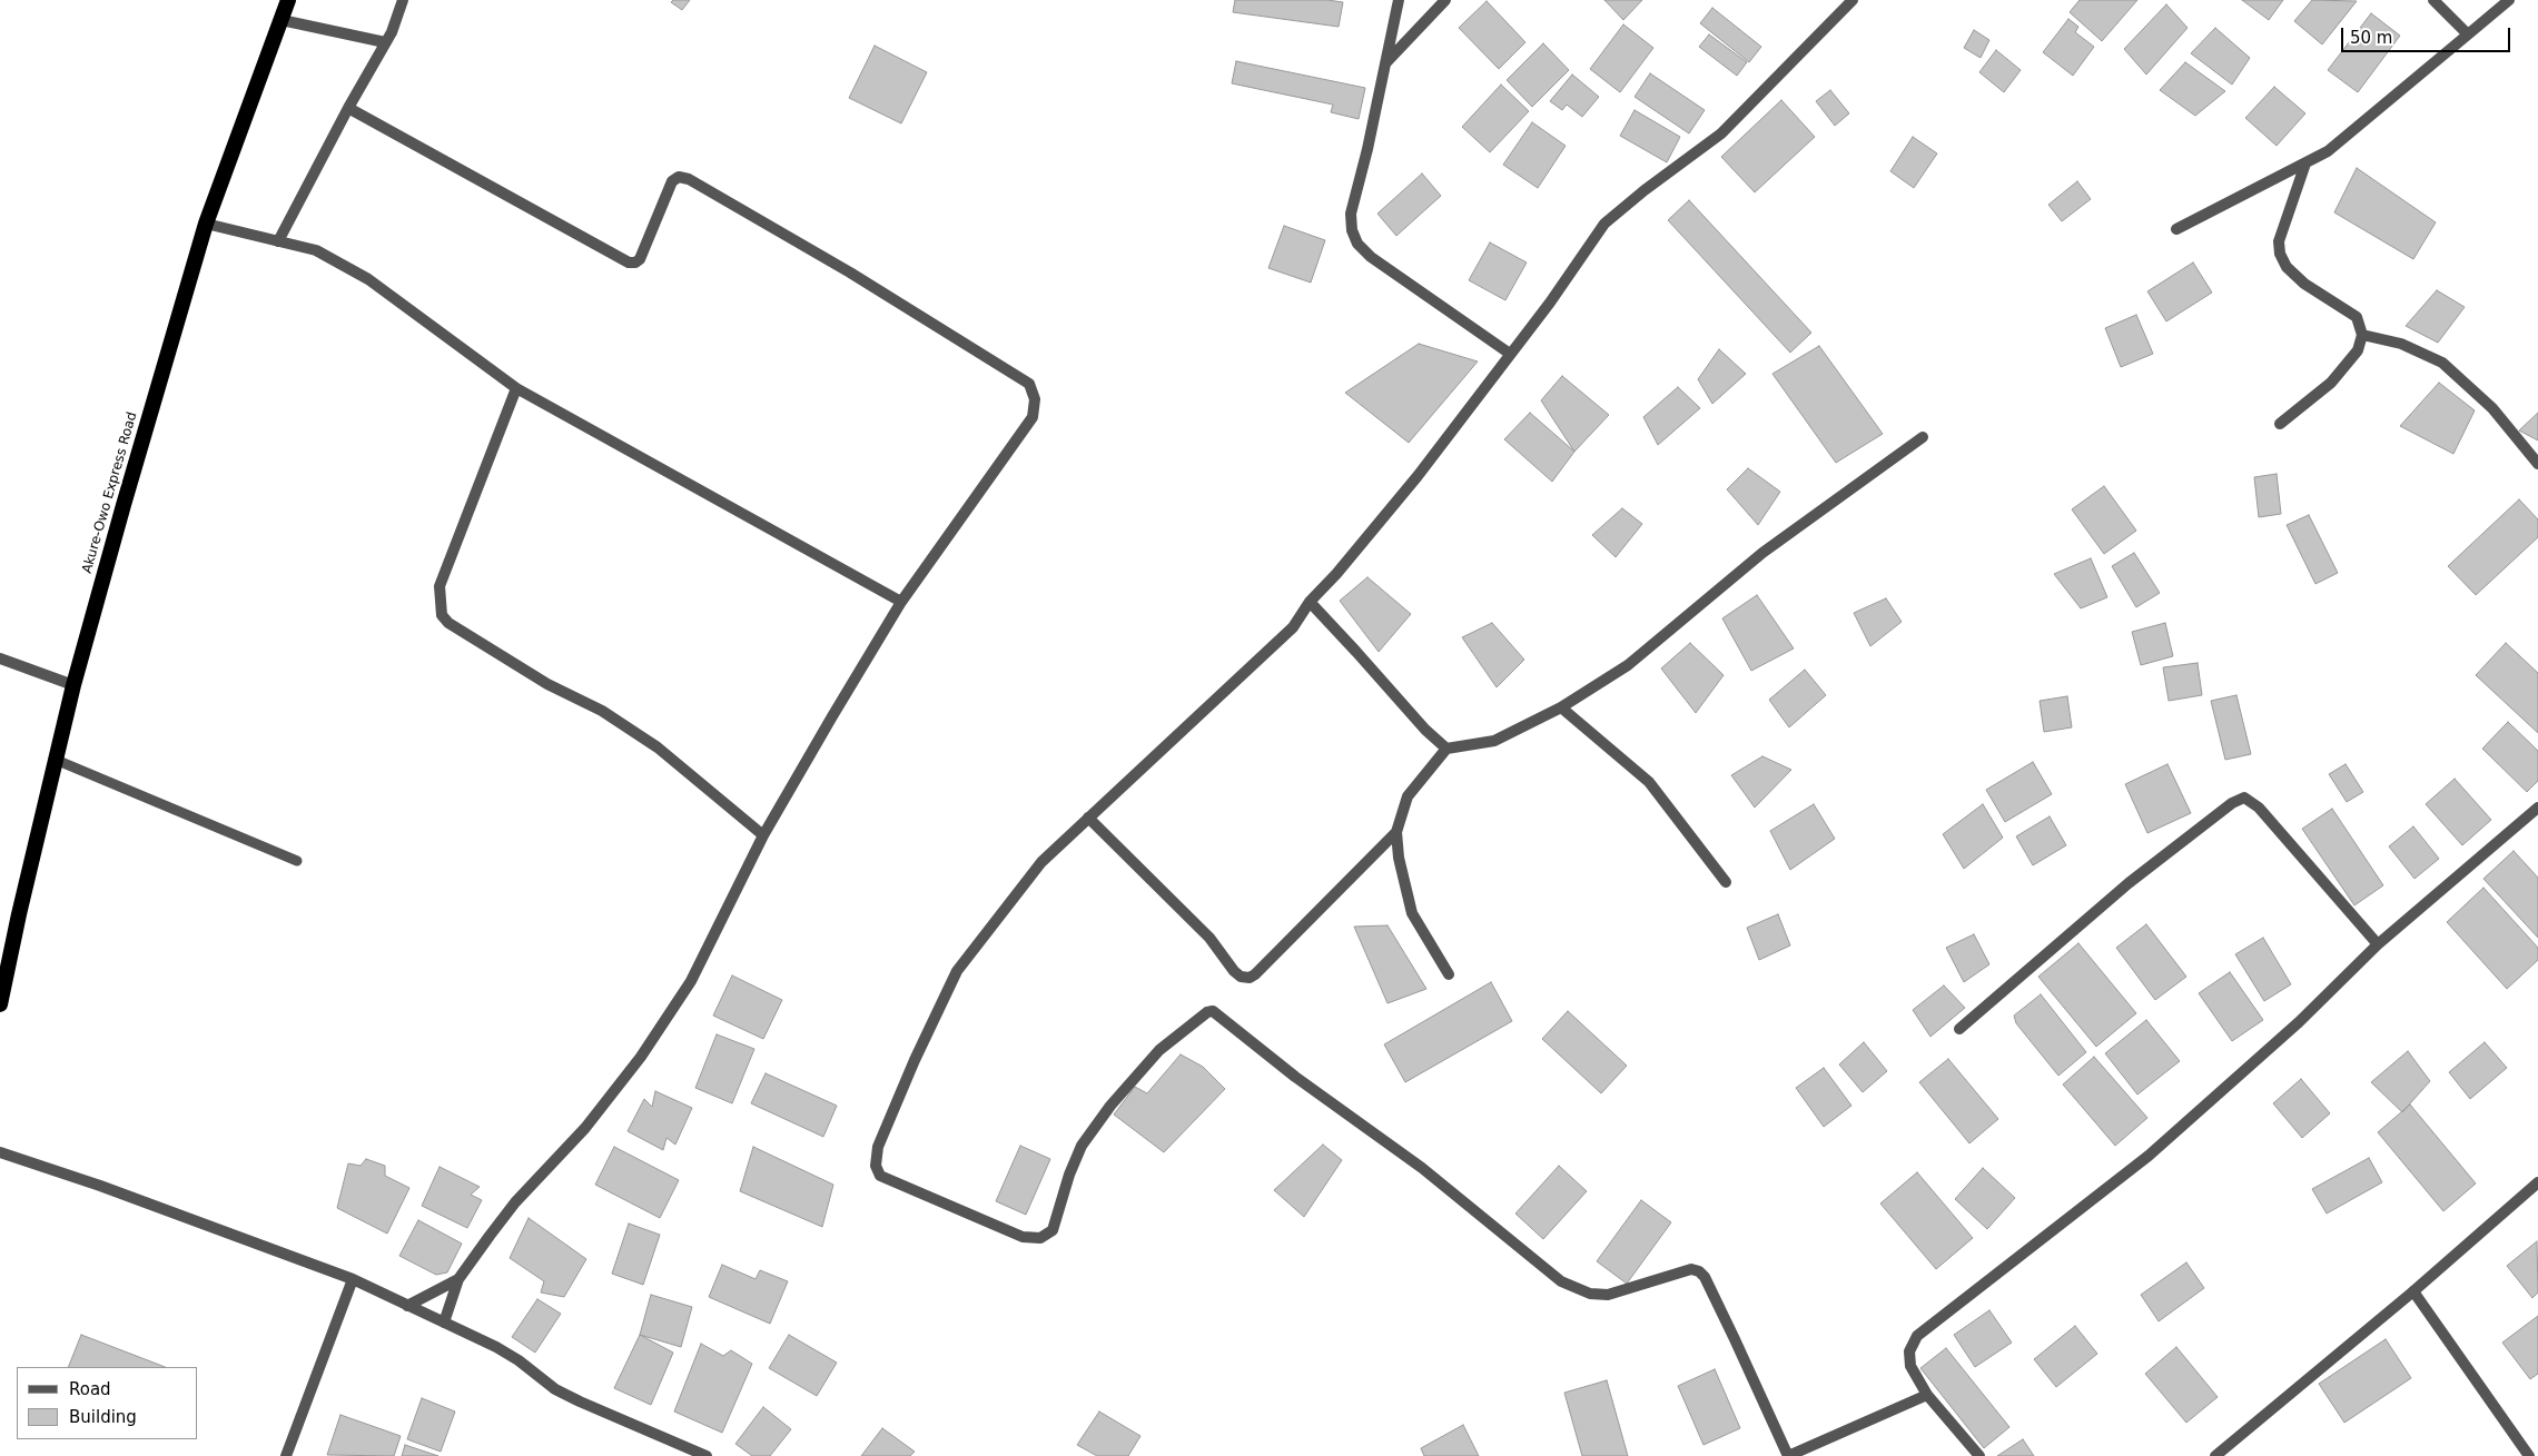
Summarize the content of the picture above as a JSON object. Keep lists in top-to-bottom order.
{
  "streets": {
    "highway": ["Akure-Owo Express Road"]
  },
  "legend": ["Road", "Building"],
  "scale_bar": "50 m"
}
